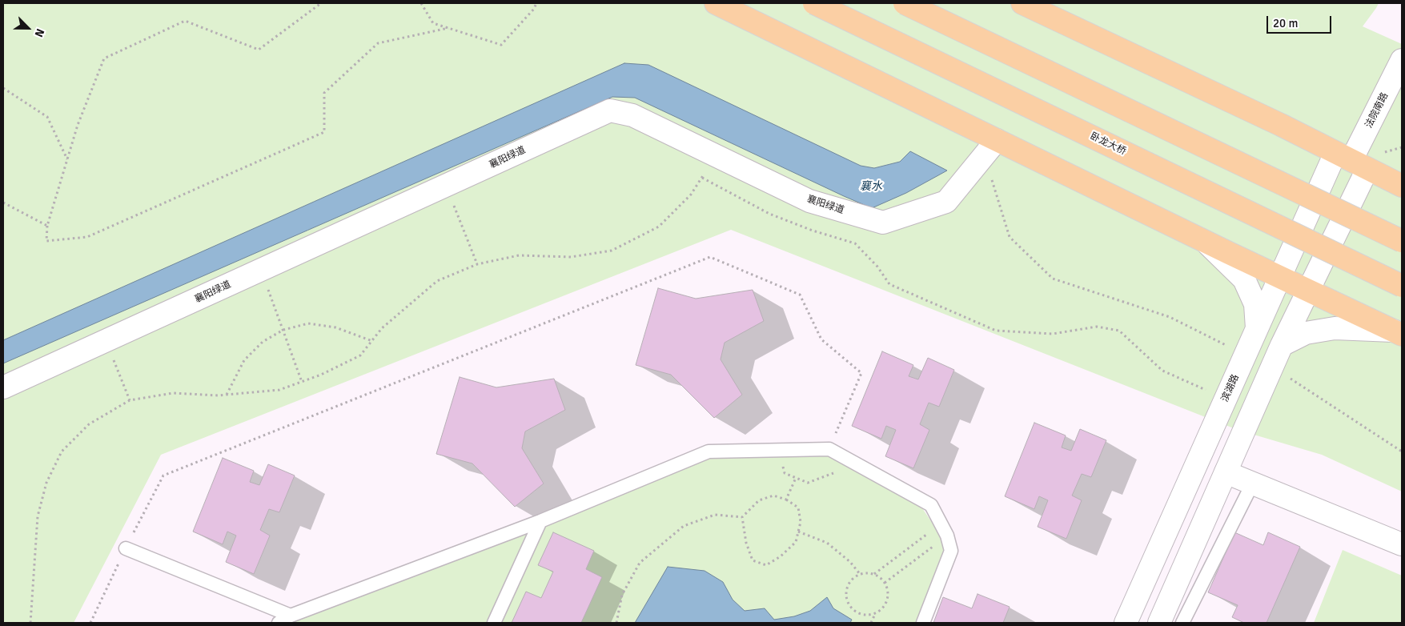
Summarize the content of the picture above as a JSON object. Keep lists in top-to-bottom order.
{
  "streets": {
    "highway": ["卧龙大桥"],
    "street": ["法院南路", "襄阳绿道", "滨湖路"]
  },
  "crossings": [
    ["法院南路", "滨湖路"]
  ],
  "water": ["襄水"],
  "scale_bar": "20 m",
  "north": "bottom right"
}
